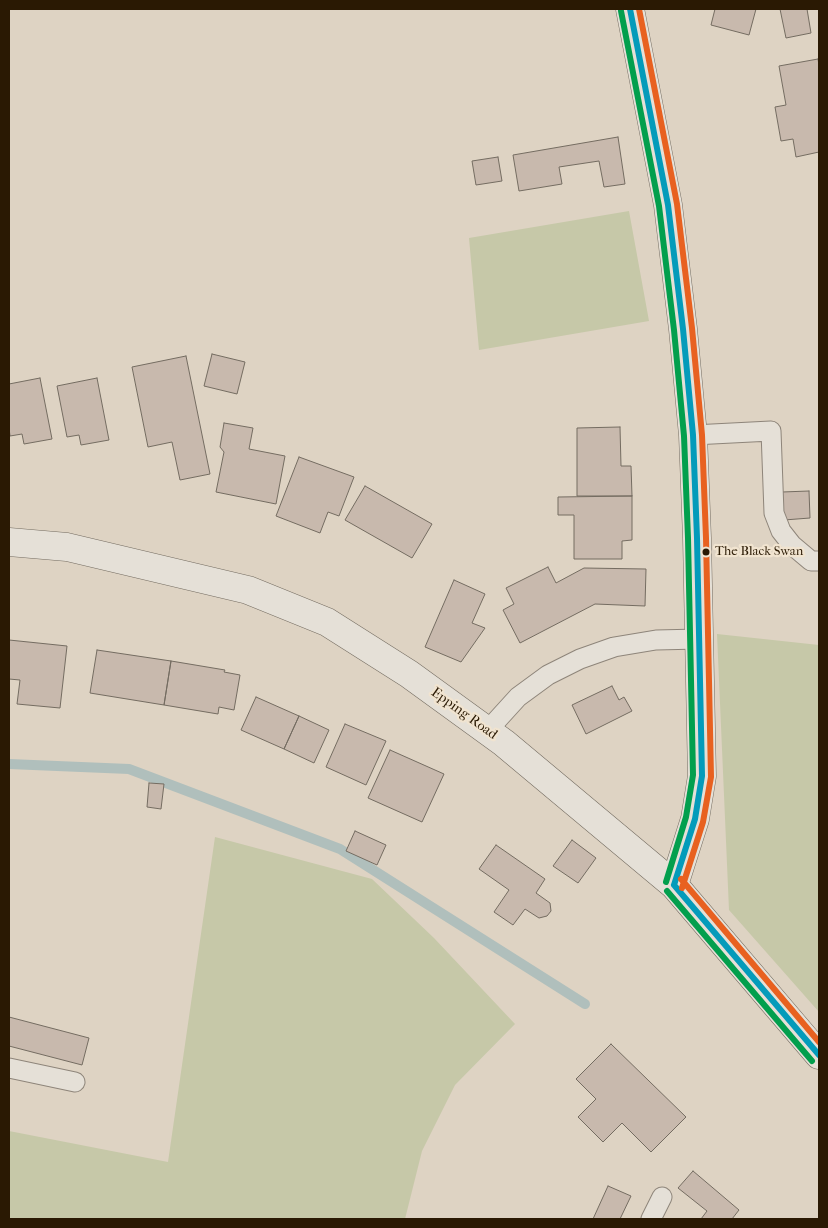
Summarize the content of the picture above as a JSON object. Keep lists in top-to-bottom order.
{
  "streets": {
    "main road": ["Epping Road"]
  },
  "places": ["The Black Swan"]
}
